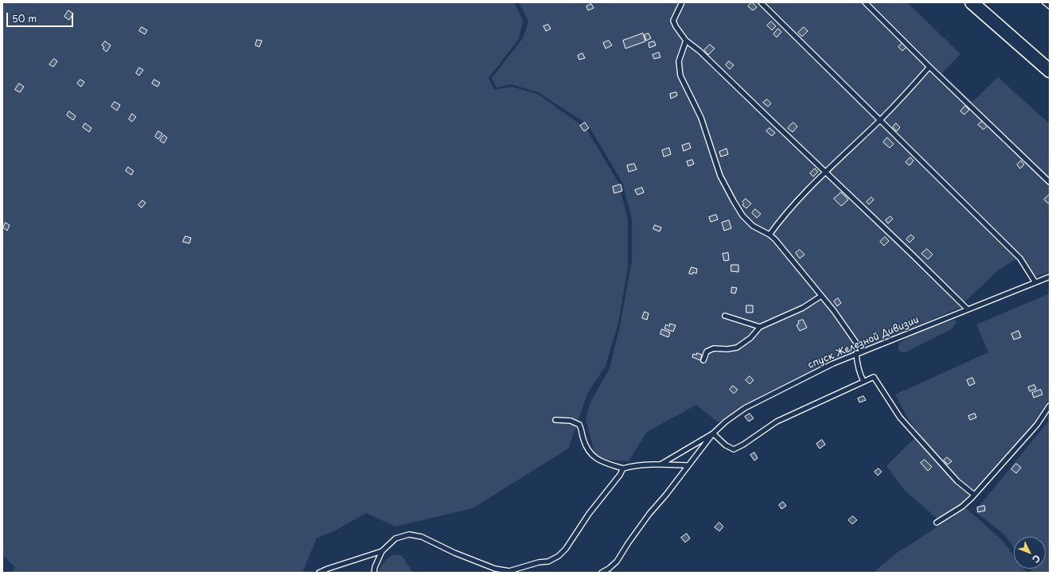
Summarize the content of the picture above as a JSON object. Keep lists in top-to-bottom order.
{
  "streets": {
    "lane": ["спуск Железной Дивизии"]
  },
  "scale_bar": "50 m",
  "north": "bottom right"
}
